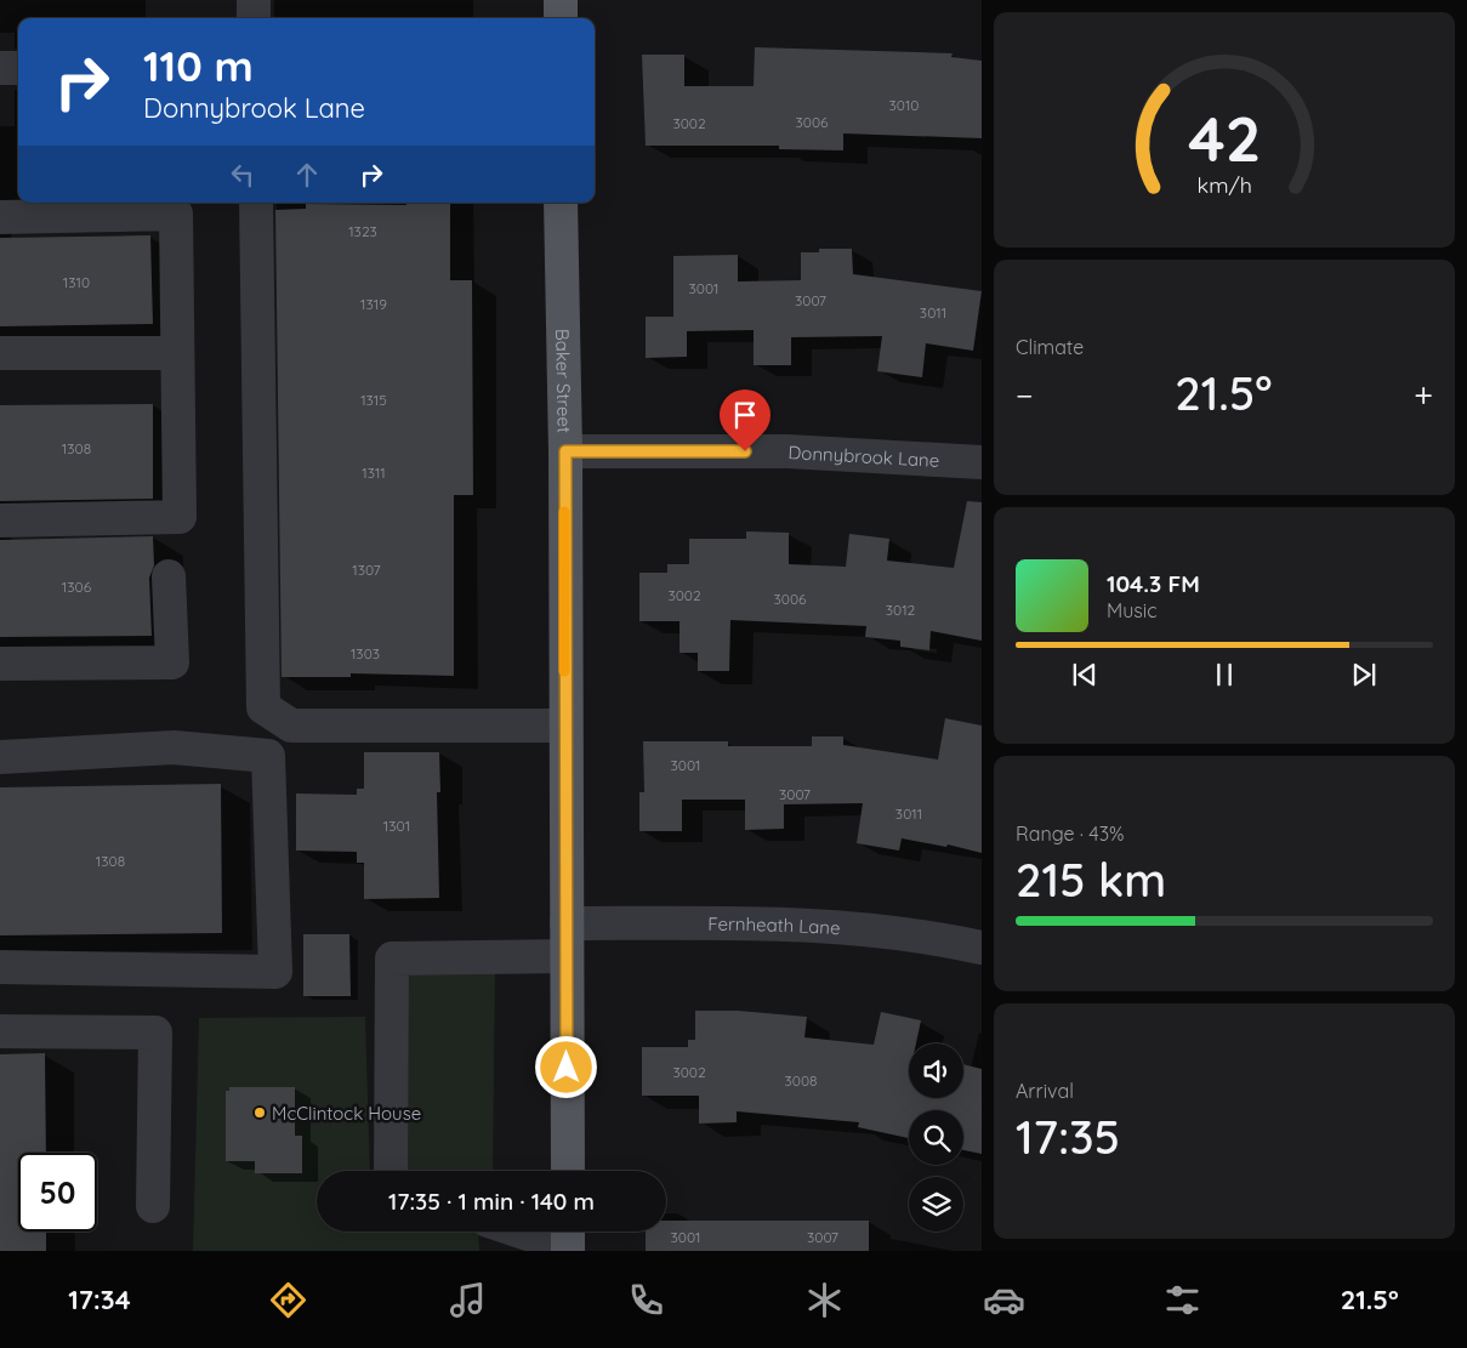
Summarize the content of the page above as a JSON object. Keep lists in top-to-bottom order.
{
  "streets": {
    "main road": ["Baker Street"],
    "street": ["Donnybrook Lane", "Fernheath Lane"]
  },
  "crossings": [
    ["Baker Street", "Donnybrook Lane"],
    ["Baker Street", "Fernheath Lane"]
  ],
  "places": ["McClintock House"],
  "house_numbers": [
    "3010",
    "3006",
    "3002",
    "1323",
    "1310",
    "3001",
    "3007",
    "1319",
    "3011",
    "1315",
    "1308",
    "1311",
    "1307",
    "1306",
    "3002",
    "3006",
    "3012",
    "1303",
    "3001",
    "3007",
    "3011",
    "1301",
    "1308",
    "3002",
    "3008",
    "3001",
    "3007"
  ],
  "page": {
    "turn": ["110 m", "Donnybrook Lane"],
    "tile": [
      "Climate",
      ["Range · 43%", "215 km"],
      ["Arrival", "17:35"]
    ],
    "heat": ["−", "21.5°", "+"],
    "song": ["104.3 FM", "Music"],
    "limit": "50",
    "trip": "17:35 · 1 min · 140 m",
    "tabs": ["17:34", "21.5°"],
    "gauge": ["42", "km/h"]
  }
}
